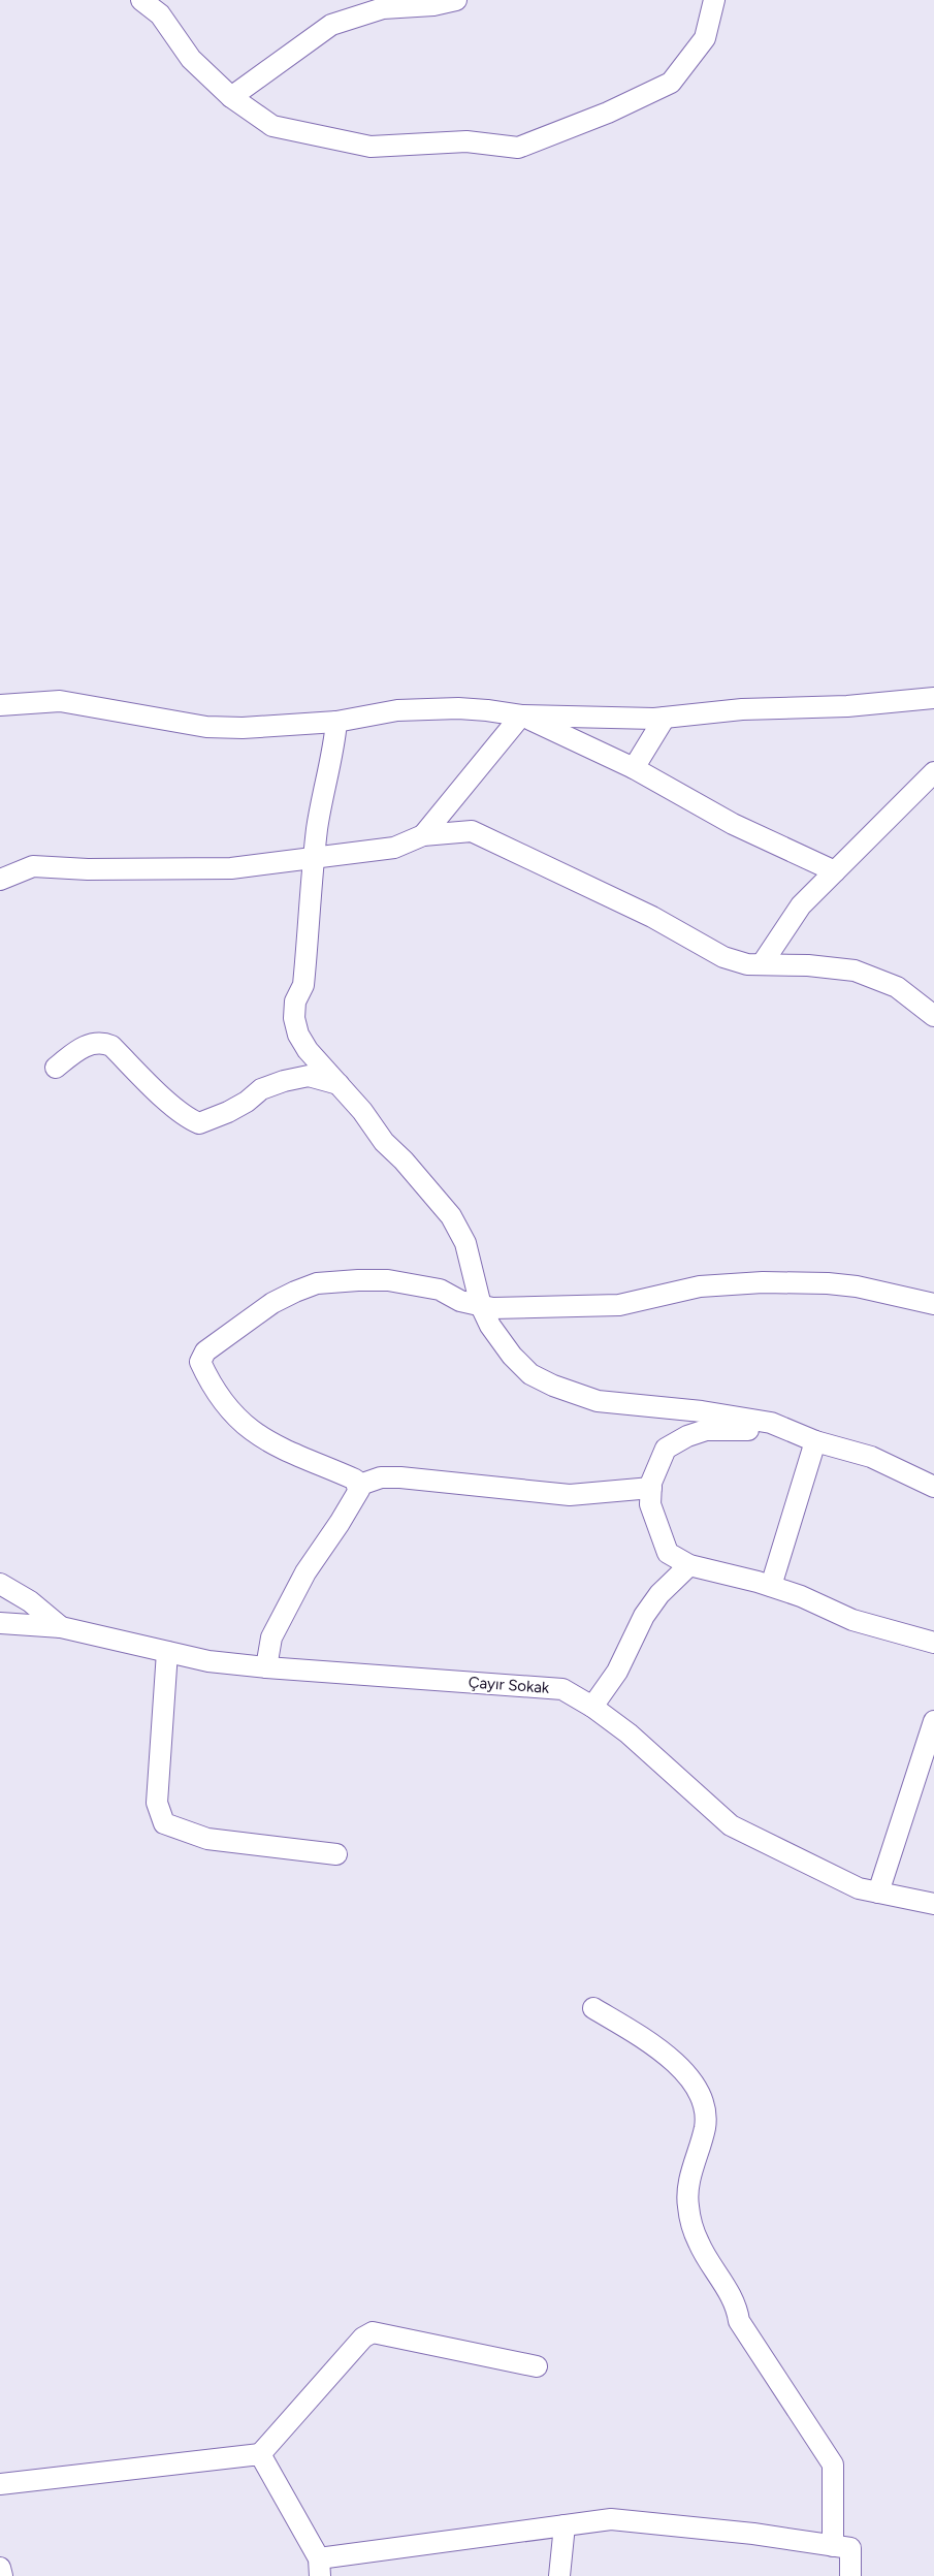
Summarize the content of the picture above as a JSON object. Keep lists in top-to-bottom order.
{
  "streets": {
    "street": ["Çayır Sokak"]
  }
}
